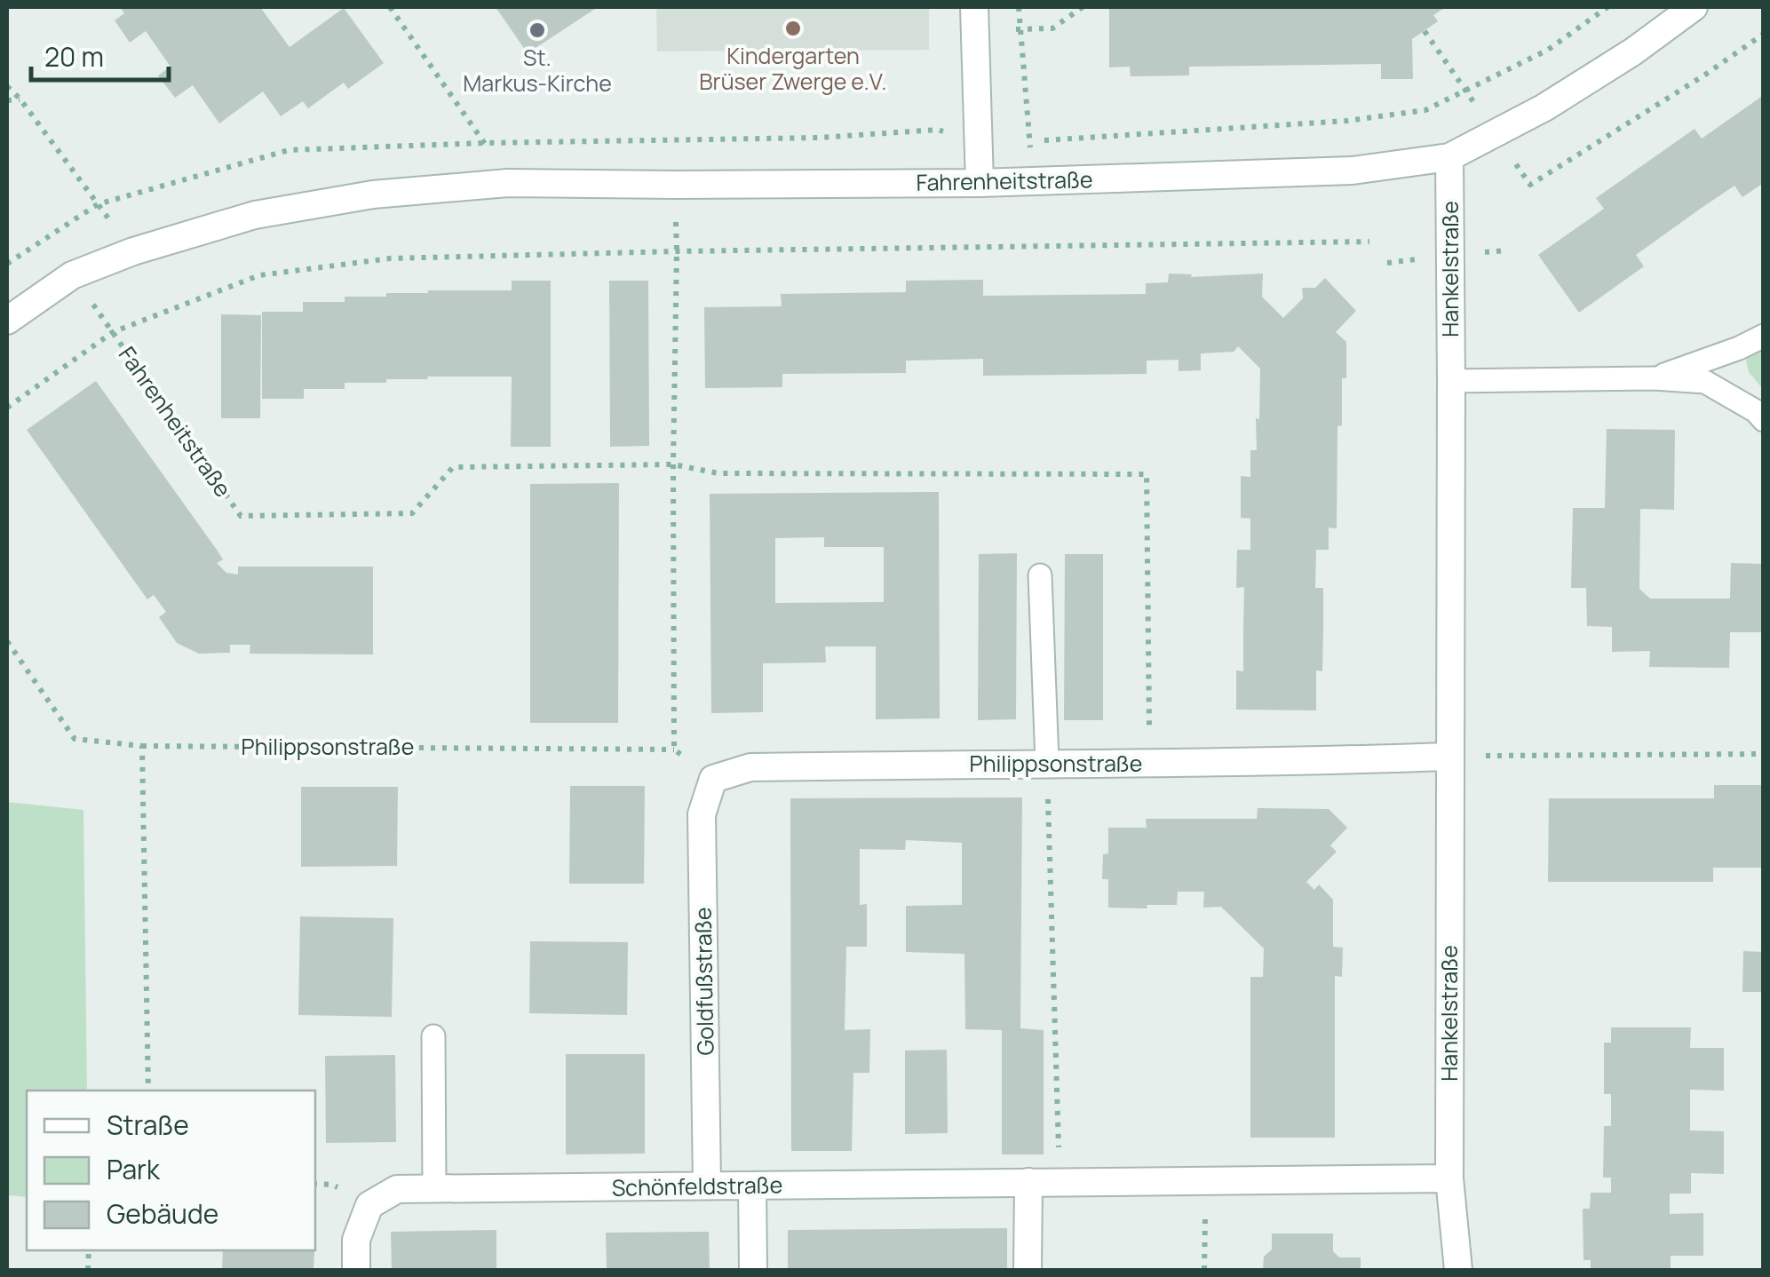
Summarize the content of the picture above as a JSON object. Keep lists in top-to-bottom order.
{
  "streets": {
    "street": [
      "Fahrenheitstraße",
      "Hankelstraße",
      "Philippsonstraße",
      "Goldfußstraße",
      "Schönfeldstraße"
    ]
  },
  "crossings": [
    ["Fahrenheitstraße", "Hankelstraße"],
    ["Hankelstraße", "Philippsonstraße"],
    ["Hankelstraße", "Schönfeldstraße"],
    ["Philippsonstraße", "Goldfußstraße"],
    ["Goldfußstraße", "Schönfeldstraße"]
  ],
  "places": ["Kindergarten Brüser Zwerge e.V.", "St. Markus-Kirche"],
  "legend": ["Straße", "Park", "Gebäude"],
  "scale_bar": "20 m"
}
